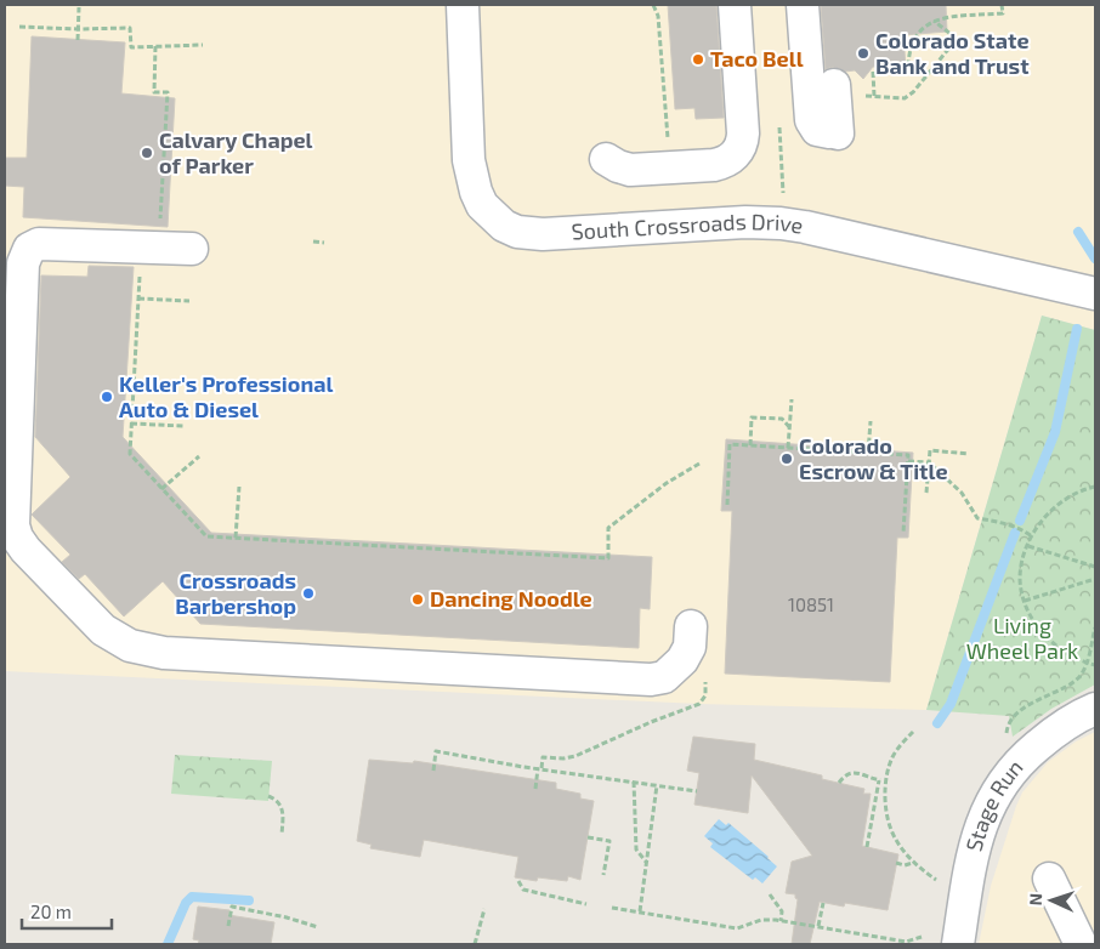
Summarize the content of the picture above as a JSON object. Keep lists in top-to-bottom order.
{
  "streets": {
    "street": ["South Crossroads Drive", "Stage Run"]
  },
  "parks": ["Living Wheel Park"],
  "places": [
    "Colorado State Bank and Trust",
    "Taco Bell",
    "Calvary Chapel of Parker",
    "Keller's Professional Auto & Diesel",
    "Colorado Escrow & Title",
    "Crossroads Barbershop",
    "Dancing Noodle"
  ],
  "house_numbers": ["10851"],
  "scale_bar": "20 m",
  "north": "left"
}
